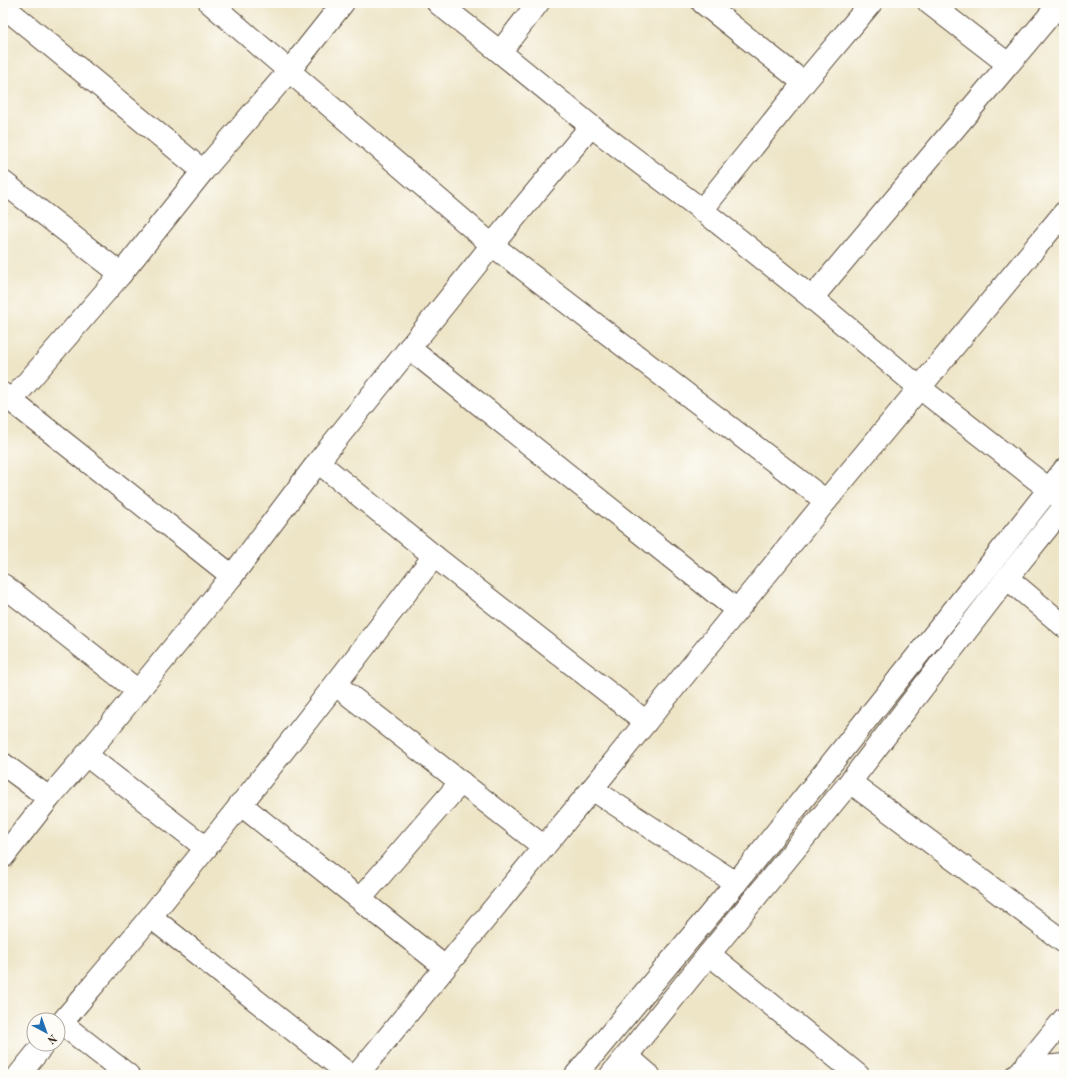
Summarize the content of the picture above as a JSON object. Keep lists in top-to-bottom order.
{
  "north": "bottom right"
}
